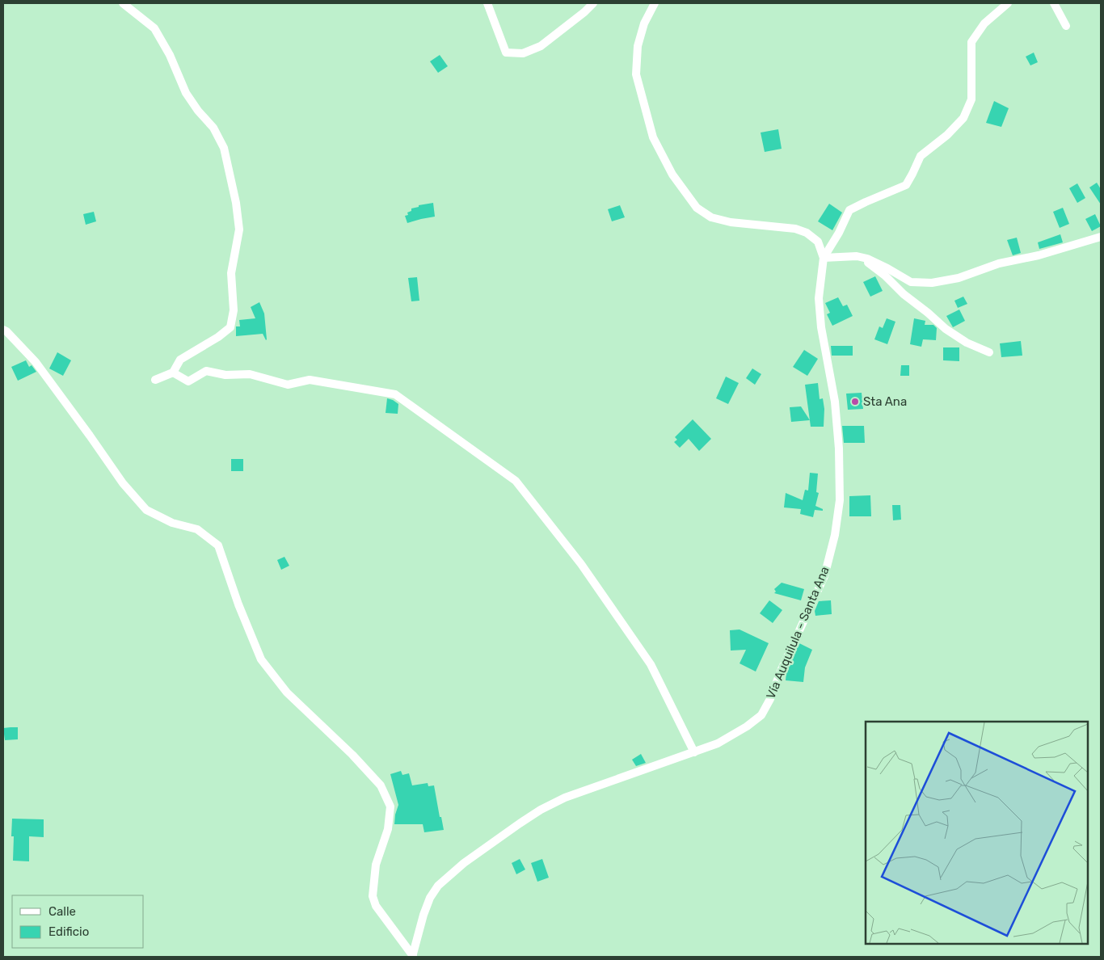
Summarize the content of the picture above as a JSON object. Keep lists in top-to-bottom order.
{
  "streets": {
    "street": ["Vía Auquilula - Santa Ana"]
  },
  "places": ["Sta Ana"],
  "legend": ["Calle", "Edificio"]
}
